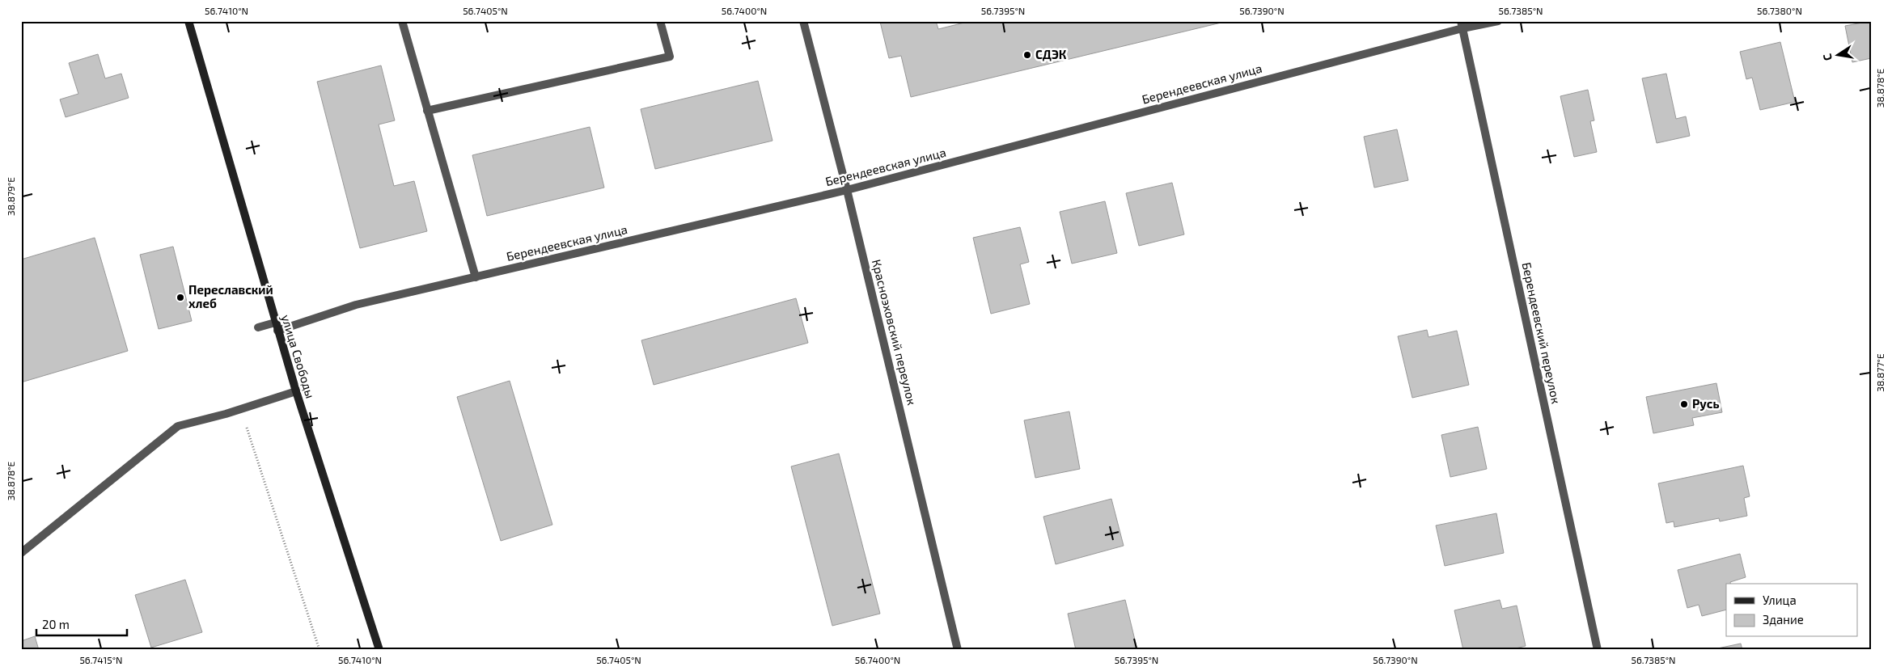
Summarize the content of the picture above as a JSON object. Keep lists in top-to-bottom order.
{
  "streets": {
    "main road": ["улица Свободы"],
    "street": ["Берендеевская улица", "Красноэховский переулок", "Берендеевский переулок"]
  },
  "crossings": [
    ["Берендеевская улица", "Красноэховский переулок"],
    ["Берендеевская улица", "Берендеевский переулок"],
    ["Берендеевская улица", "улица Свободы"]
  ],
  "places": ["СДЭК", "Переславский хлеб", "Русь"],
  "legend": ["Улица", "Здание"],
  "scale_bar": "20 m",
  "north": "left",
  "coordinates": [
    "56.7410°N",
    "56.7405°N",
    "56.7400°N",
    "56.7395°N",
    "56.7390°N",
    "56.7385°N",
    "56.7380°N",
    "38.878°E",
    "38.879°E",
    "38.877°E",
    "56.7415°N"
  ]
}
